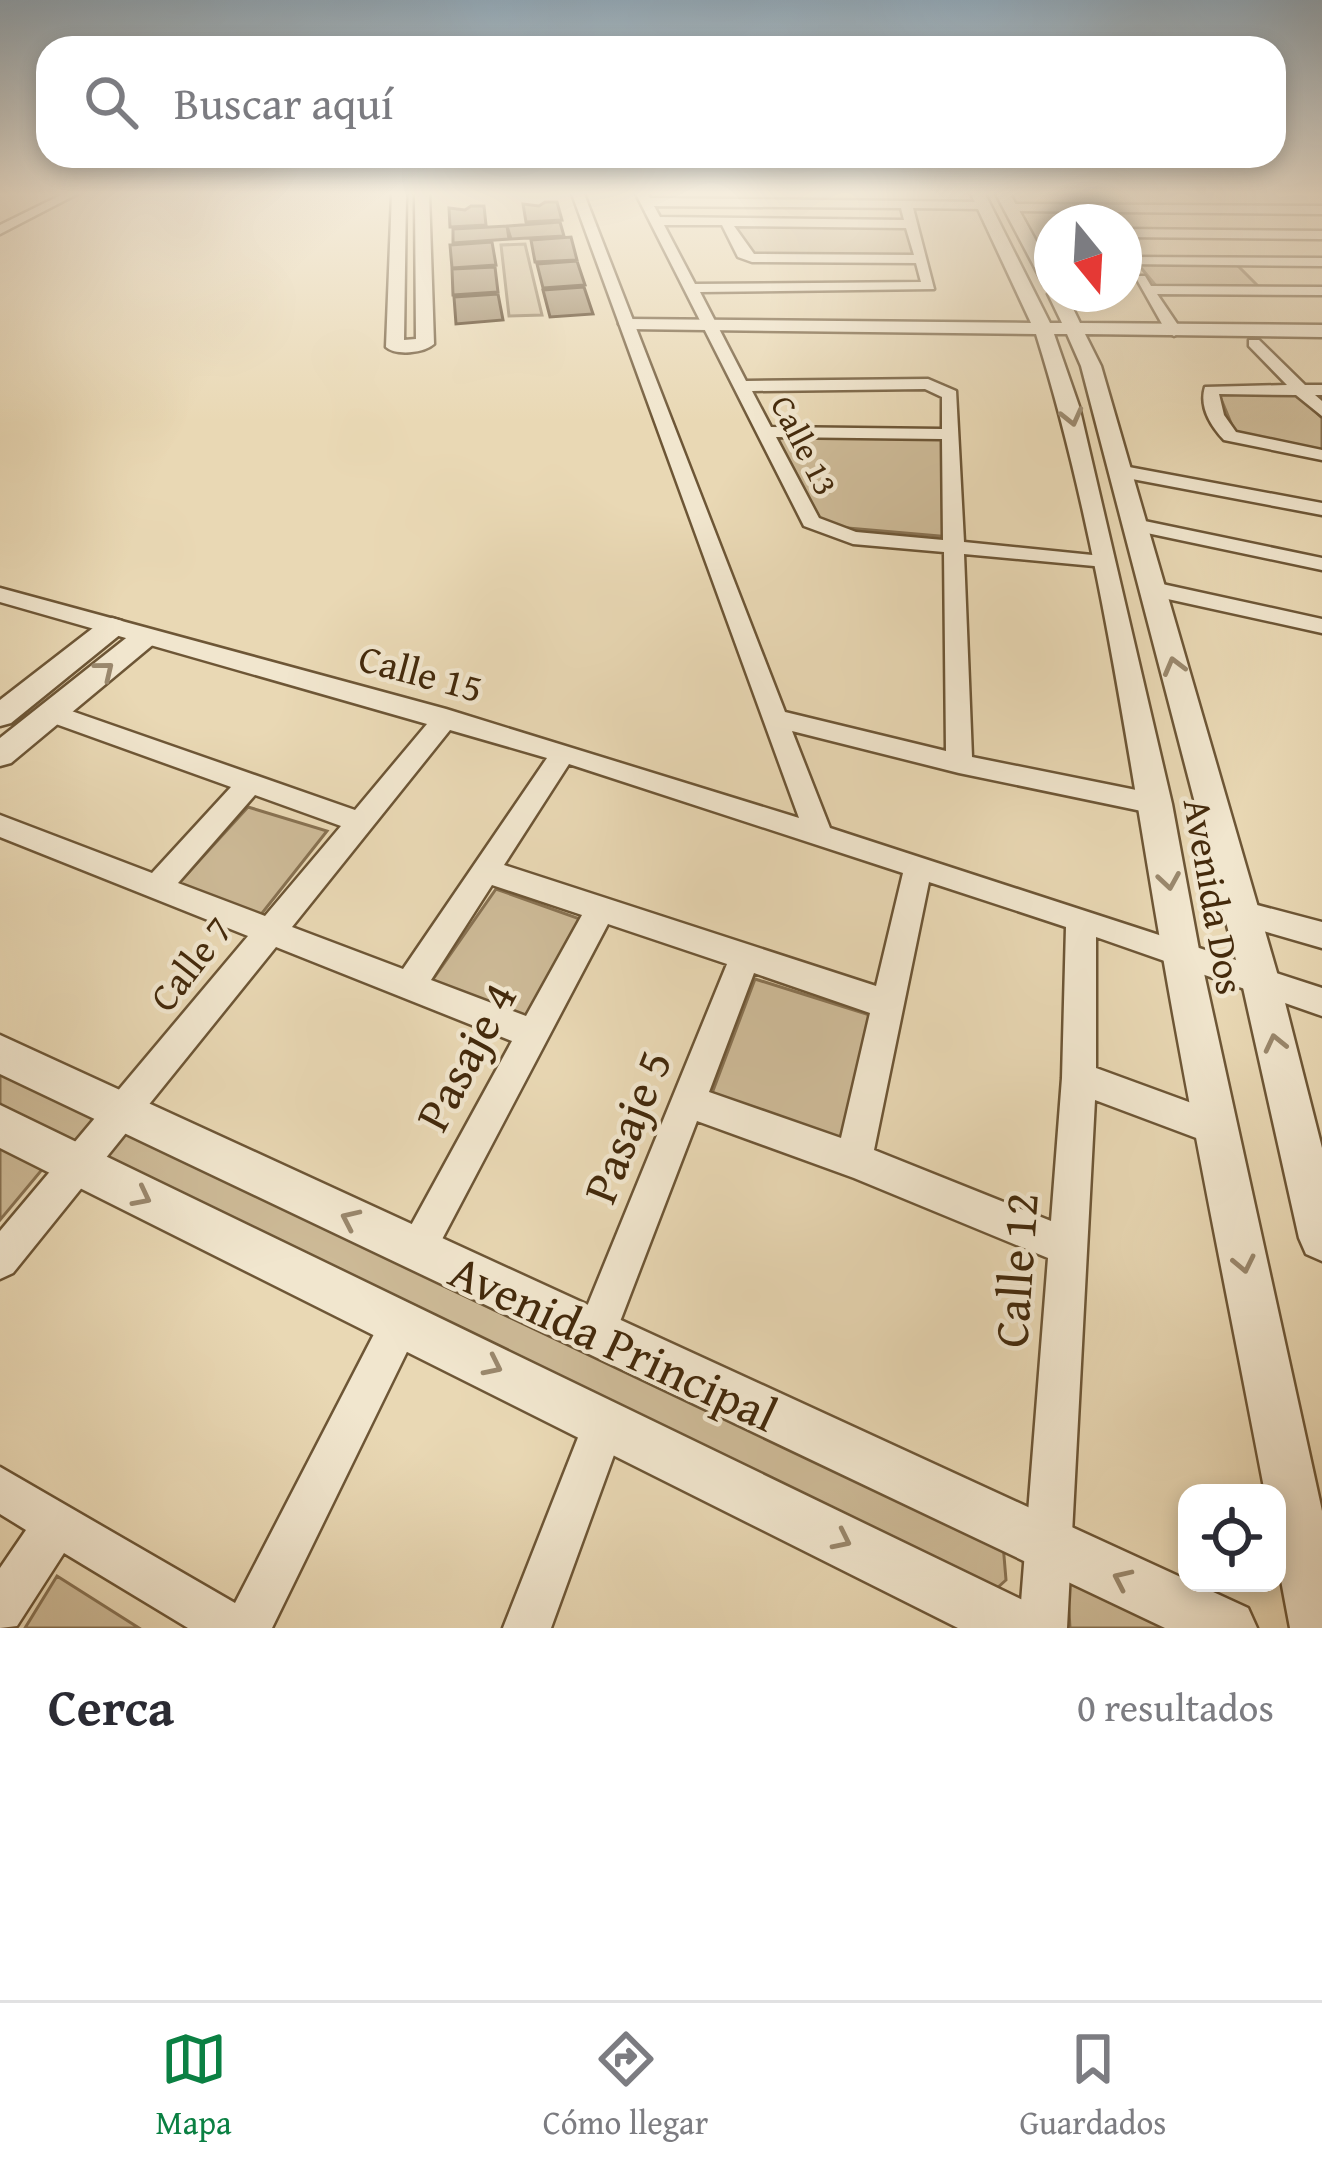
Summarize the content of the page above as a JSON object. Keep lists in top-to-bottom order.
{
  "streets": {
    "street": [
      "Calle 13",
      "Calle 15",
      "Avenida Dos",
      "Calle 7",
      "Pasaje 4",
      "Pasaje 5",
      "Calle 12",
      "Avenida Principal"
    ]
  },
  "crossings": [
    ["Calle 13", "Avenida Dos"],
    ["Calle 15", "Avenida Dos"],
    ["Calle 15", "Calle 7"],
    ["Calle 15", "Calle 12"],
    ["Calle 7", "Avenida Principal"],
    ["Pasaje 4", "Avenida Principal"],
    ["Pasaje 5", "Avenida Principal"],
    ["Calle 12", "Avenida Principal"]
  ],
  "north": "bottom",
  "page": {
    "search": "Buscar aquí",
    "heading": ["Cerca", "0 resultados"],
    "nav": ["Mapa", "Cómo llegar", "Guardados"]
  }
}
